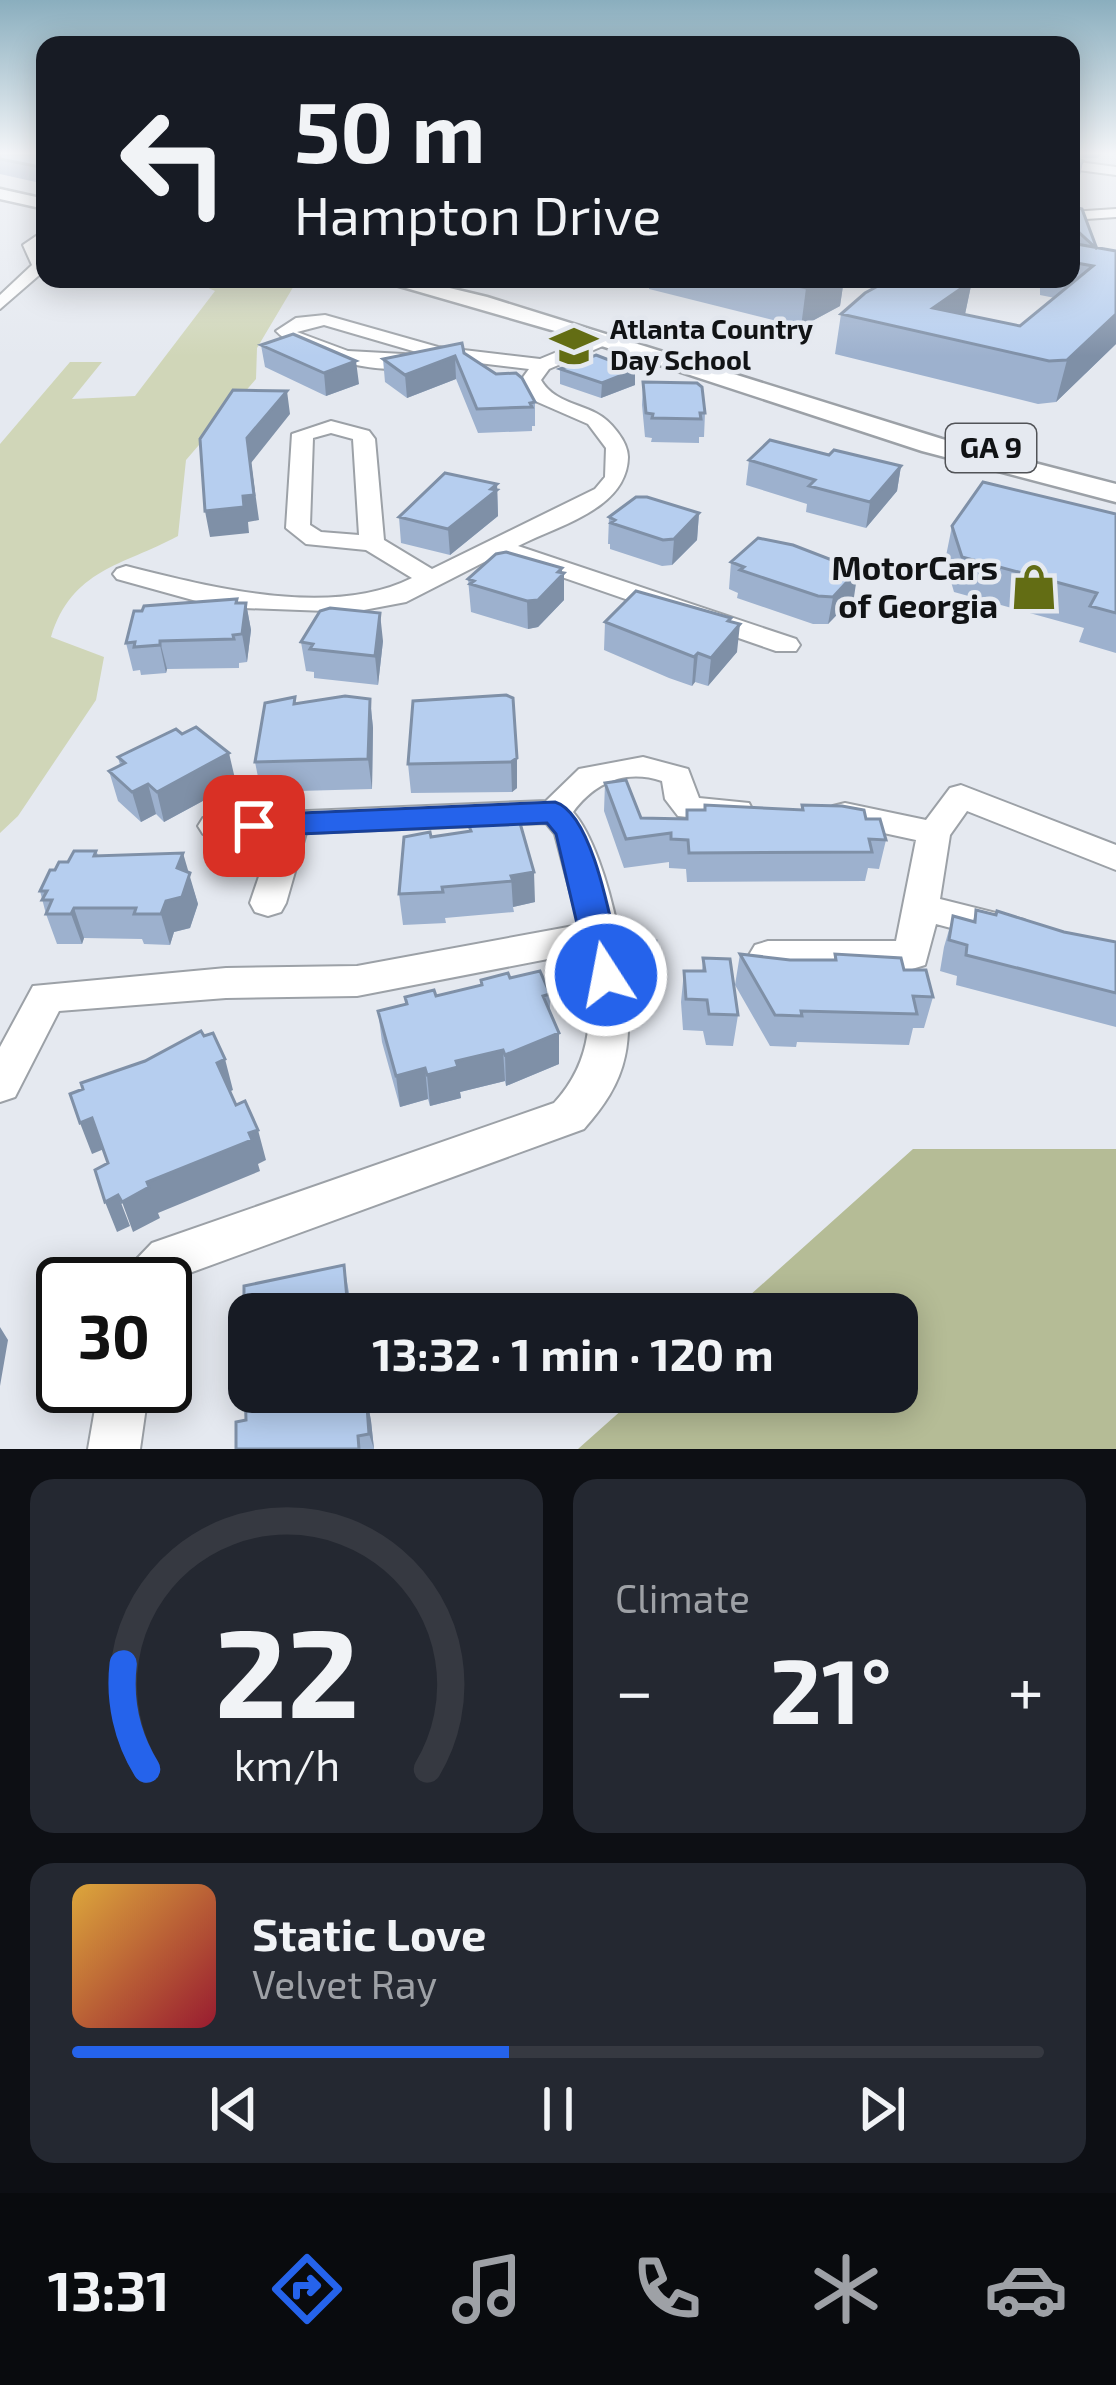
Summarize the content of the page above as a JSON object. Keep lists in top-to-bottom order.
{
  "streets": {
    "main road": ["GA 9"]
  },
  "places": {
    "school or university": ["Atlanta Country Day School"],
    "shop": ["MotorCars of Georgia"]
  },
  "page": {
    "turn": ["50 m", "Hampton Drive"],
    "limit": "30",
    "trip": "13:32 · 1 min · 120 m",
    "tile": "Climate",
    "heat": ["−", "21°", "+"],
    "song": ["Static Love", "Velvet Ray"],
    "tabs": "13:31",
    "gauge": ["22", "km/h"]
  }
}
